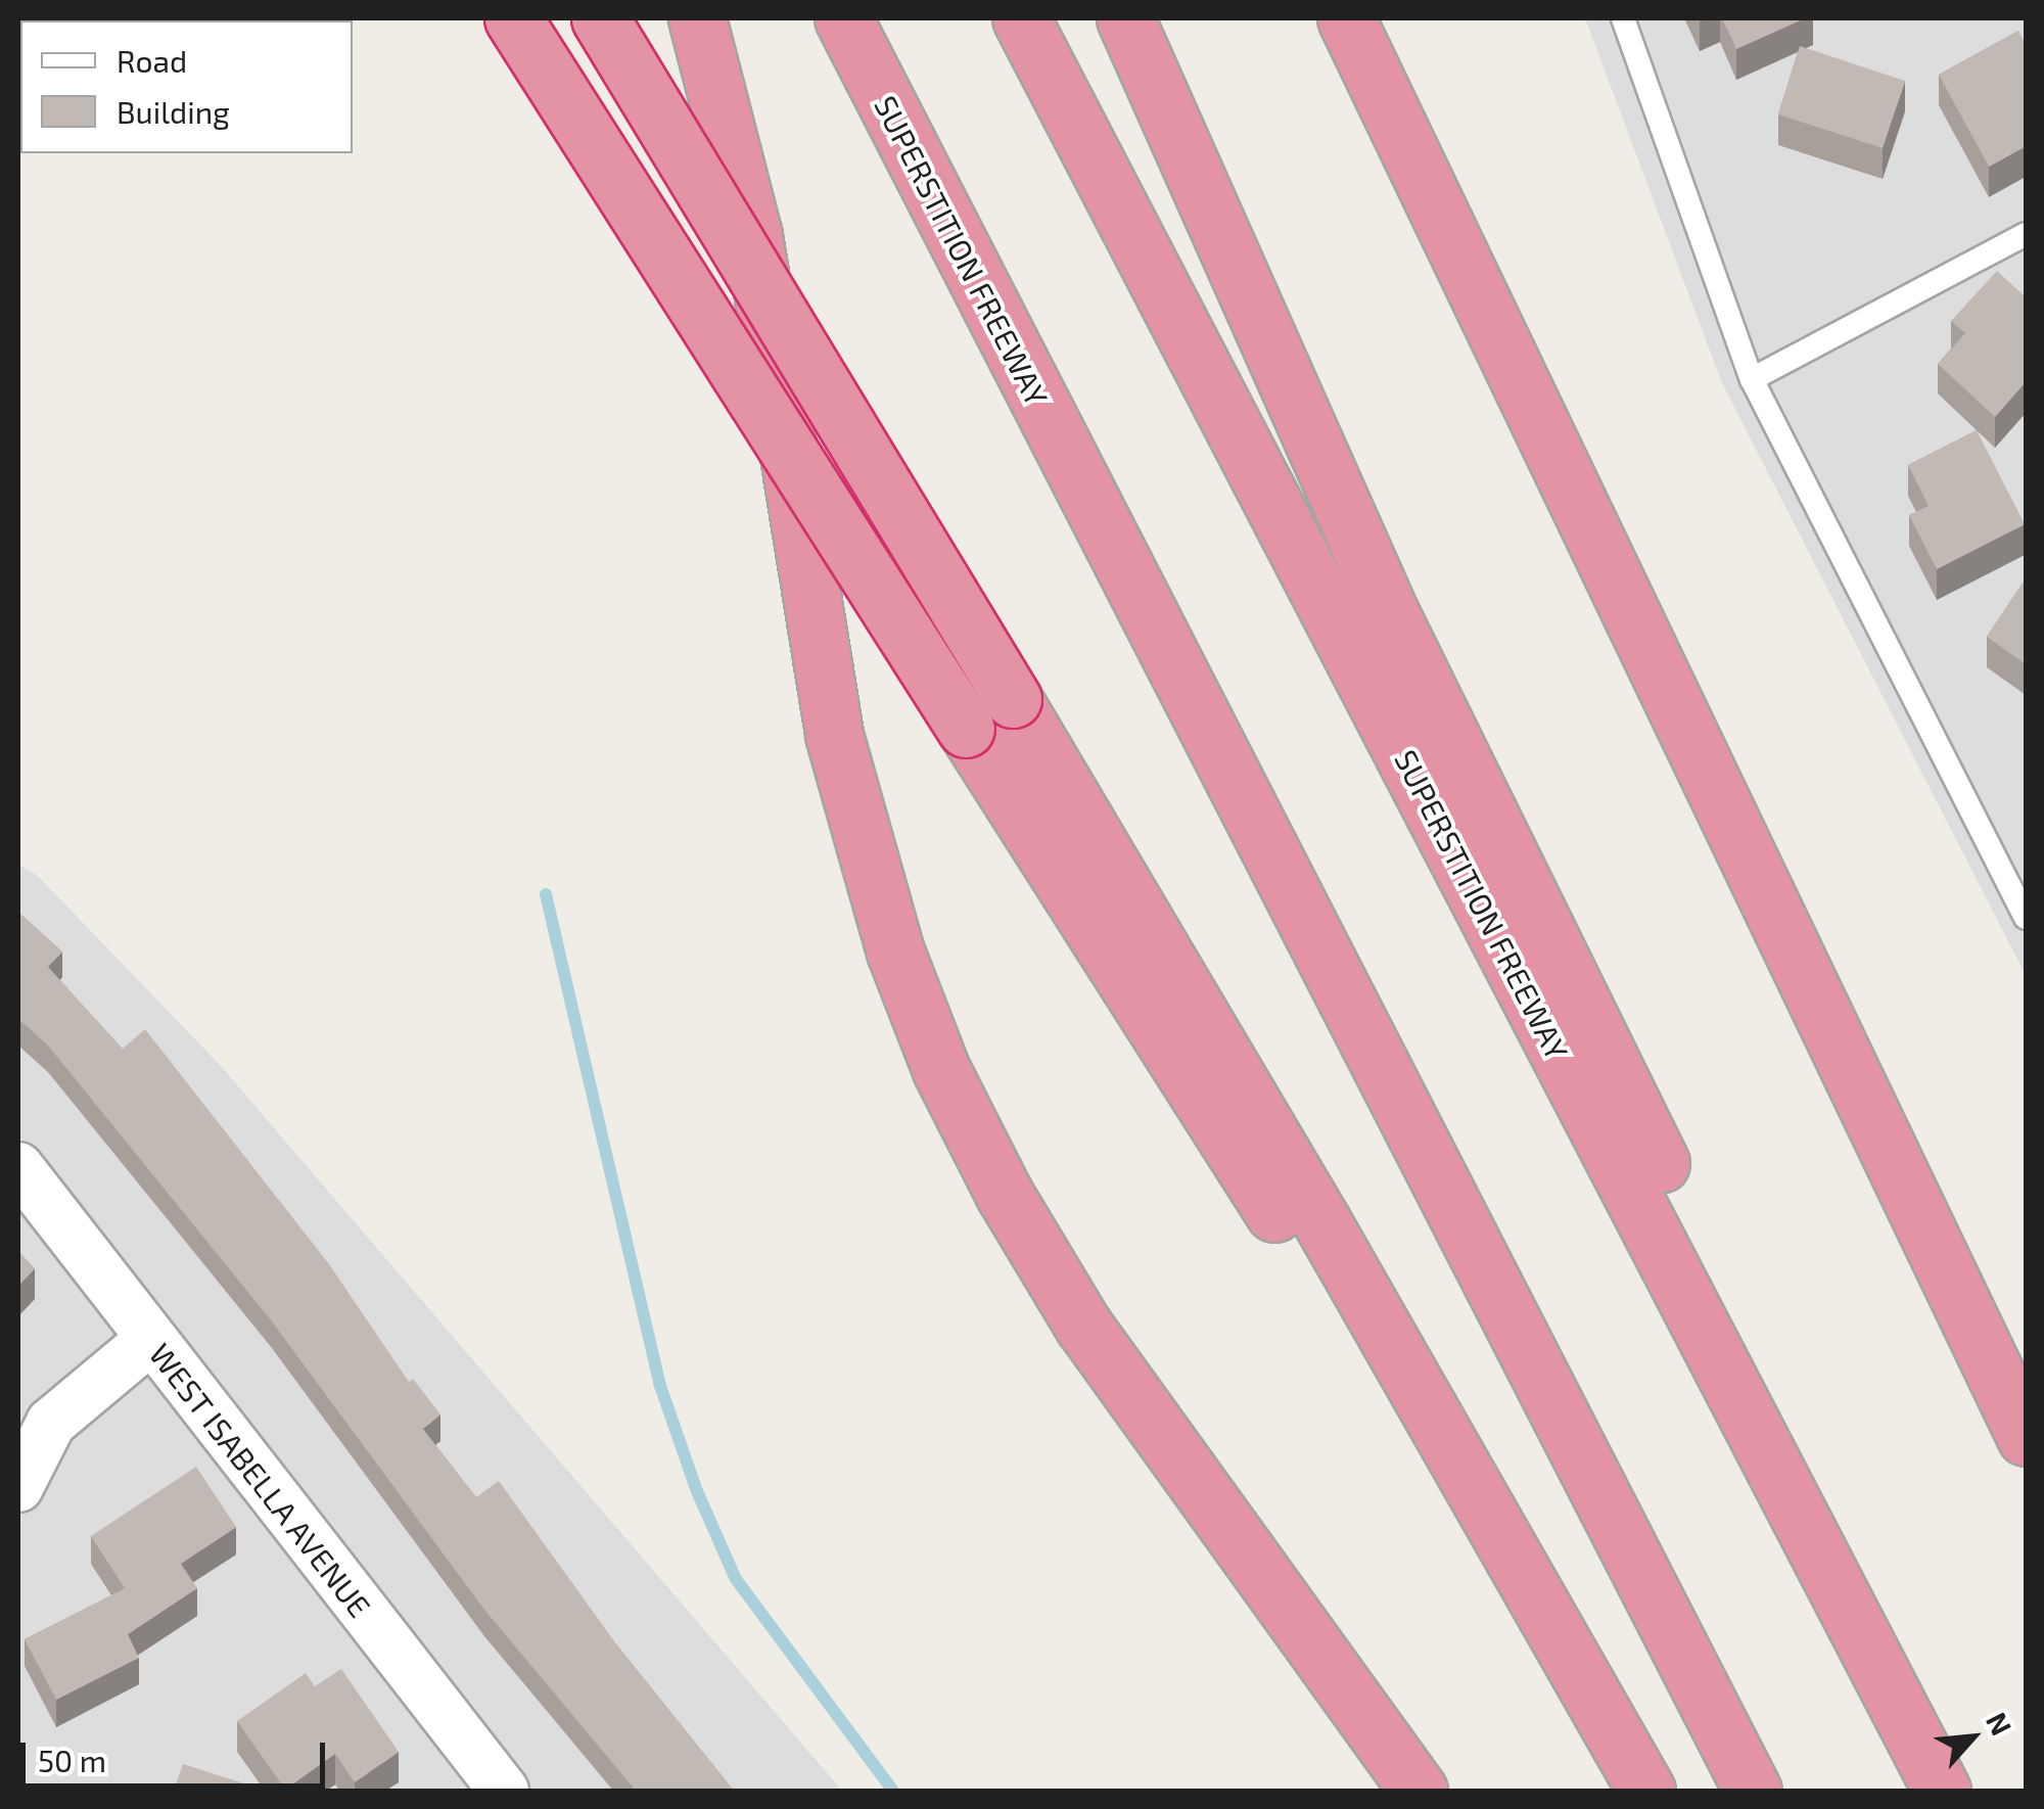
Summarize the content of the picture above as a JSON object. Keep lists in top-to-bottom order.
{
  "streets": {
    "highway": ["SUPERSTITION FREEWAY"],
    "street": ["WEST ISABELLA AVENUE"]
  },
  "legend": ["Road", "Building"],
  "scale_bar": "50 m",
  "north": "top right"
}
